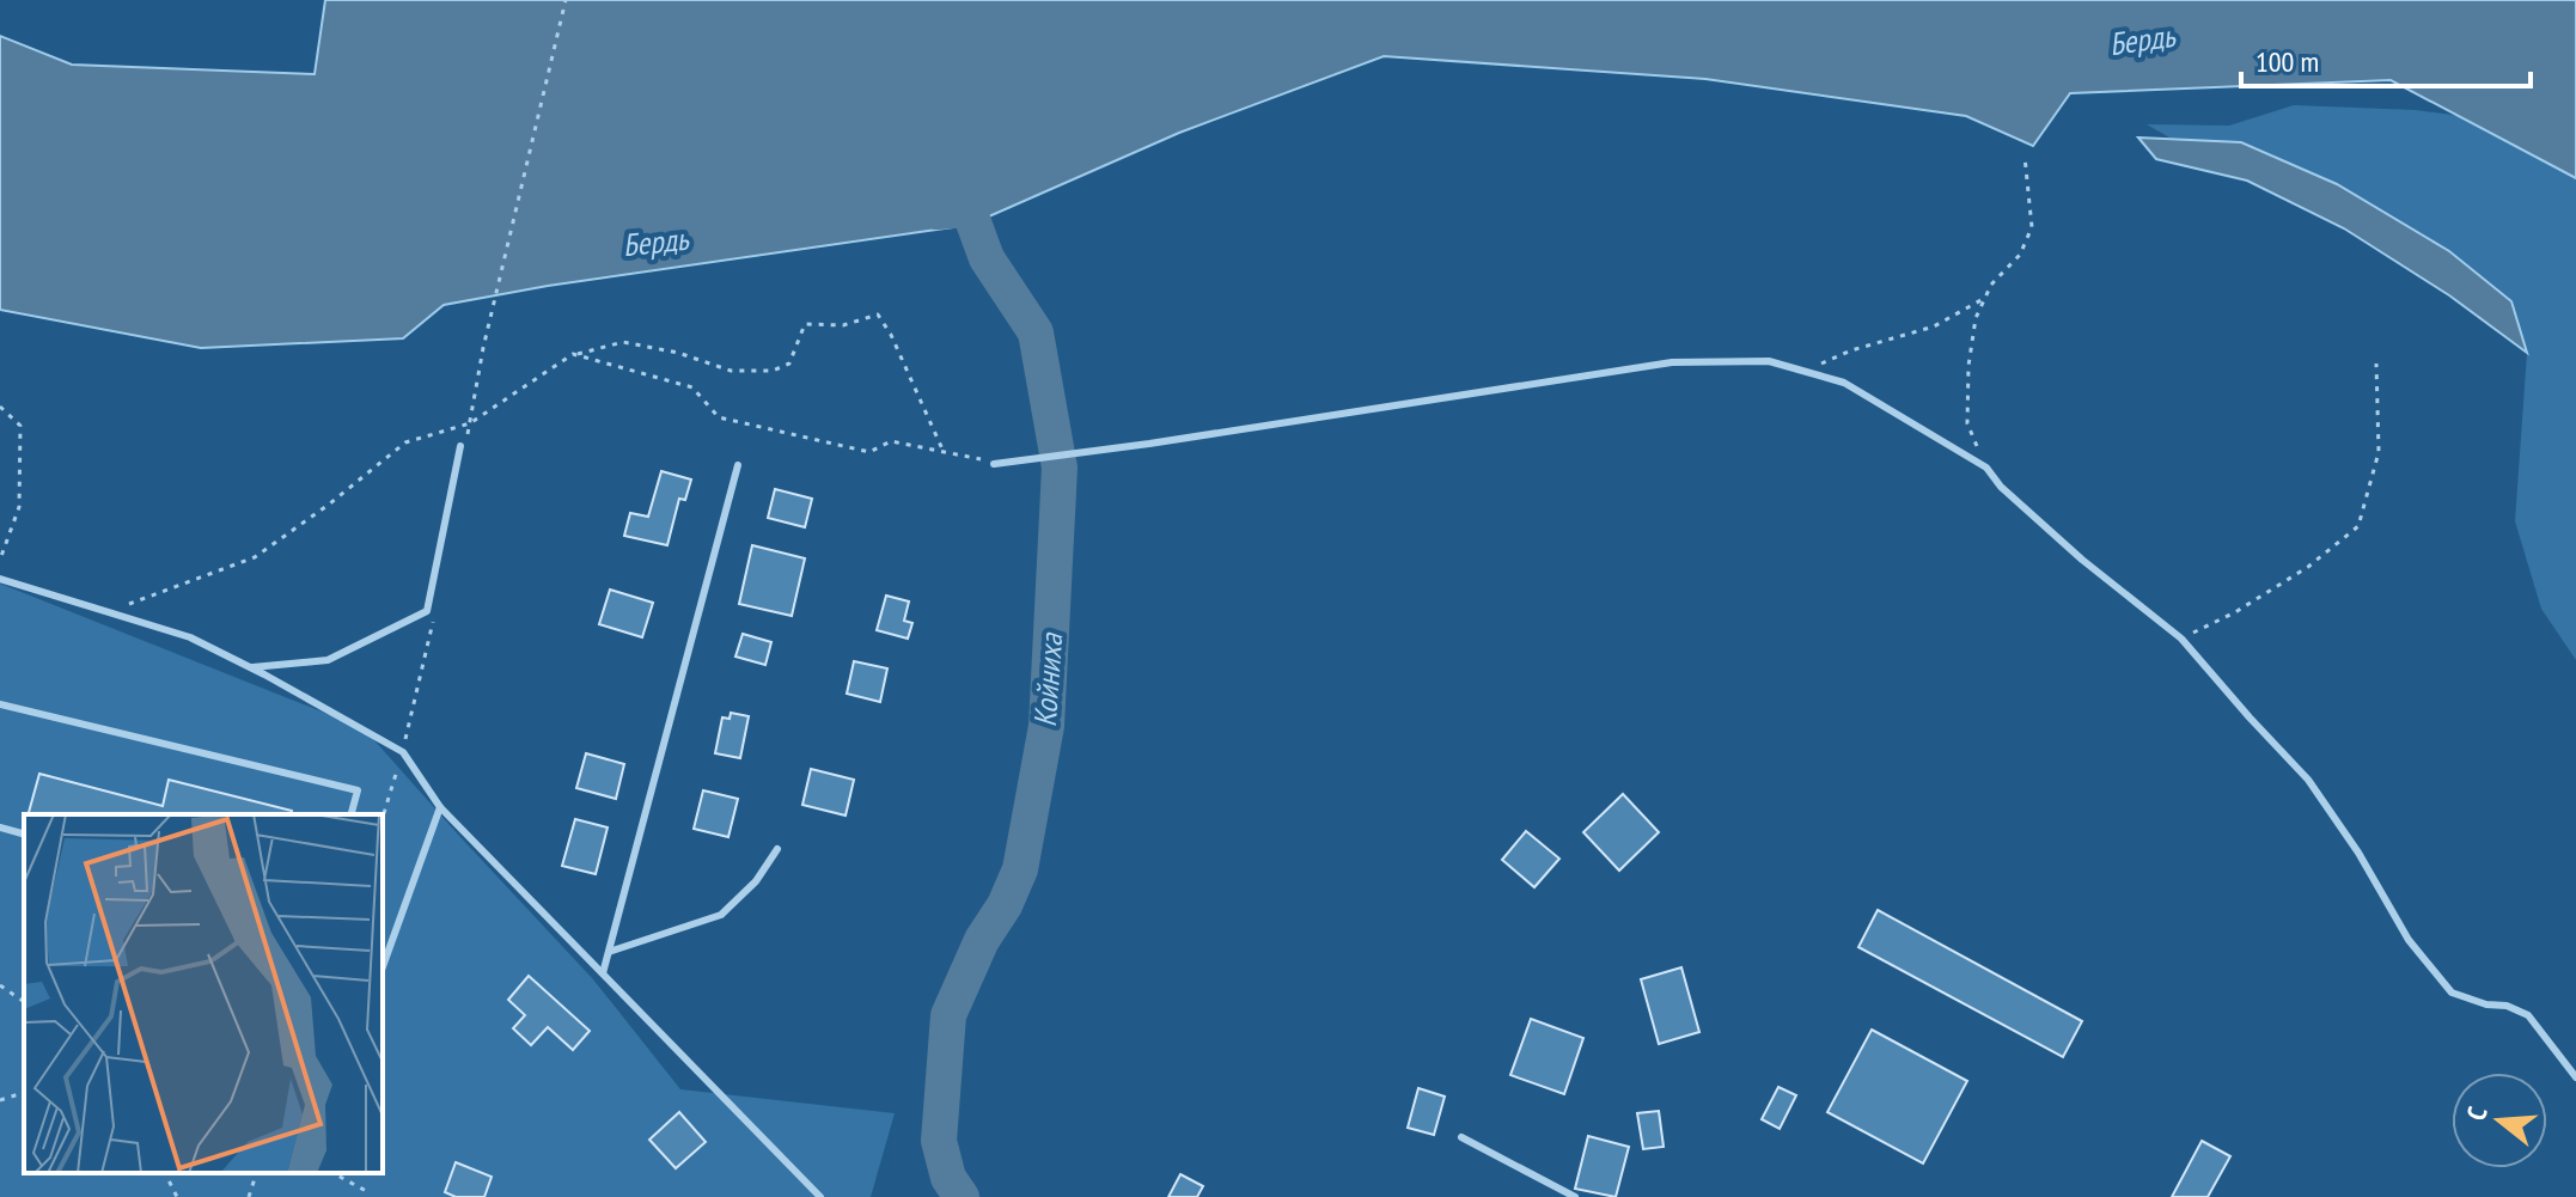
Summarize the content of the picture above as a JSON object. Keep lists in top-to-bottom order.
{
  "water": ["Бердь", "Койниха"],
  "scale_bar": "100 m",
  "north": "left"
}
